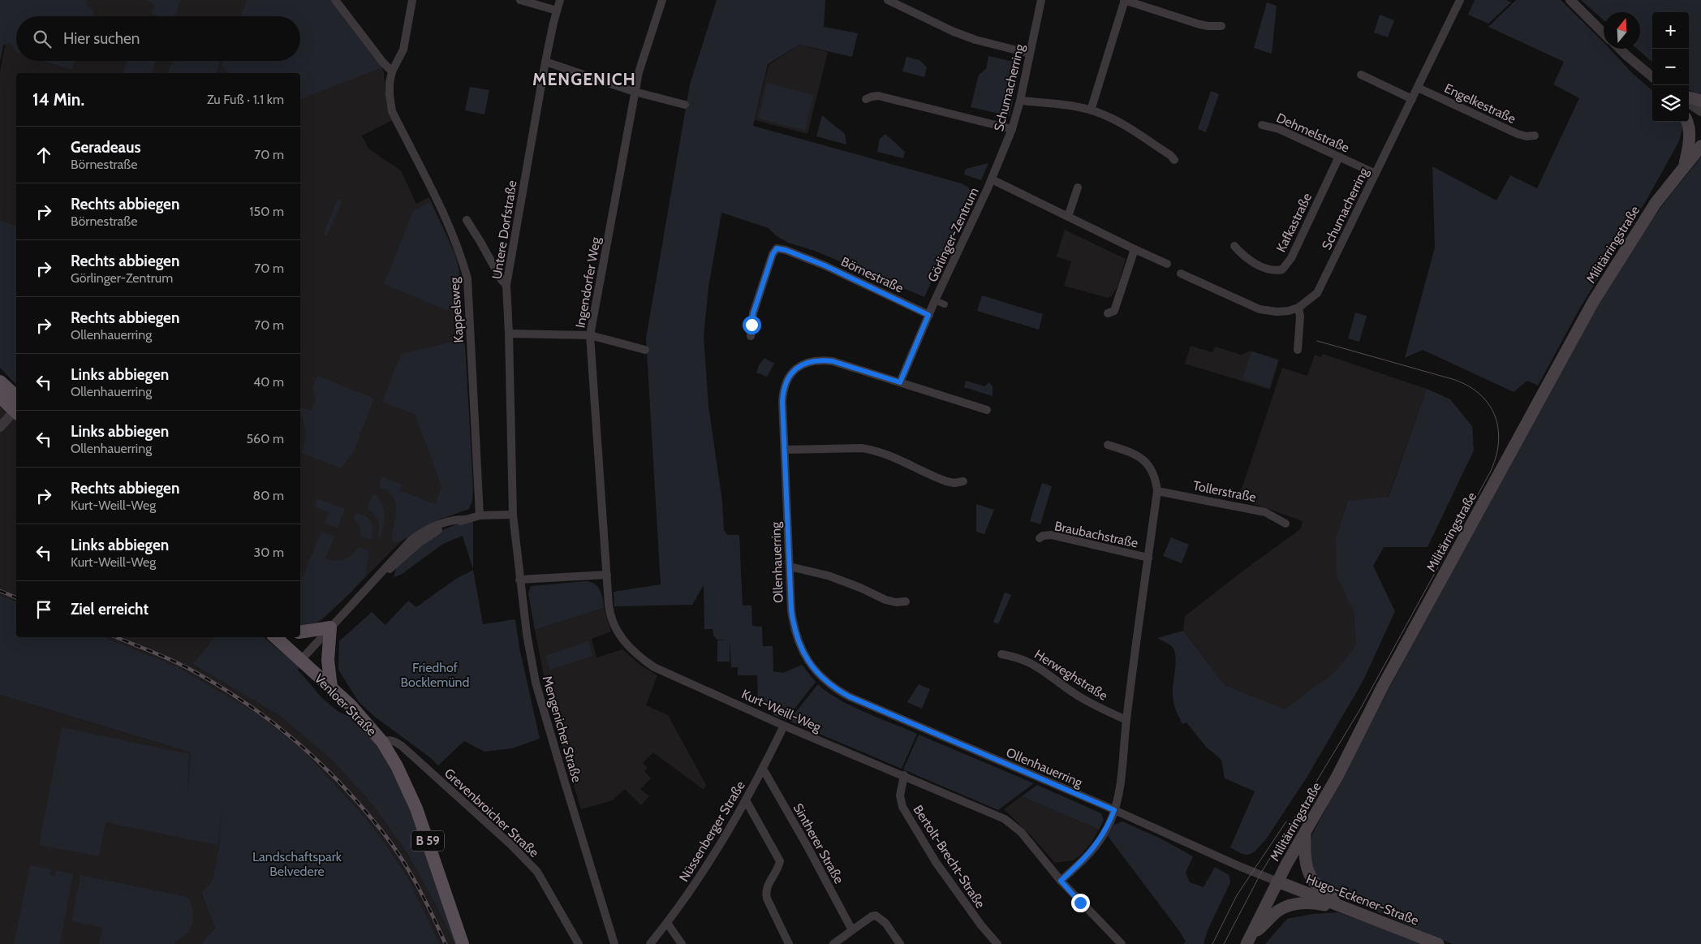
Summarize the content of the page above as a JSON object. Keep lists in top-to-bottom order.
{
  "streets": {
    "main road": [
      "Militärringstraße",
      "Venloer Straße",
      "B 59",
      "Hugo-Eckener-Straße"
    ],
    "street": [
      "Schumacherring",
      "Engelkestraße",
      "Dehmelstraße",
      "Kafkastraße",
      "Untere Dorfstraße",
      "Görlinger-Zentrum",
      "Börnestraße",
      "Ingendorfer Weg",
      "Kappelsweg",
      "Tollerstraße",
      "Braubachstraße",
      "Ollenhauerring",
      "Herweghstraße",
      "Kurt-Weill-Weg",
      "Mengenicher Straße",
      "Grevenbroicher Straße",
      "Nüssenberger Straße",
      "Sintherer Straße",
      "Bertolt-Brecht-Straße"
    ]
  },
  "crossings": [
    ["Schumacherring", "Engelkestraße"],
    ["Schumacherring", "Dehmelstraße"],
    ["Schumacherring", "Görlinger-Zentrum"],
    ["Dehmelstraße", "Kafkastraße"],
    ["Untere Dorfstraße", "Mengenicher Straße"],
    ["Görlinger-Zentrum", "Börnestraße"],
    ["Görlinger-Zentrum", "Ollenhauerring"],
    ["Militärringstraße", "Ollenhauerring"],
    ["Militärringstraße", "Hugo-Eckener-Straße"],
    ["Ingendorfer Weg", "Kurt-Weill-Weg"],
    ["Ollenhauerring", "Hugo-Eckener-Straße"],
    ["Venloer Straße", "Grevenbroicher Straße"],
    ["Kurt-Weill-Weg", "Nüssenberger Straße"],
    ["Kurt-Weill-Weg", "Bertolt-Brecht-Straße"],
    ["Nüssenberger Straße", "Sintherer Straße"]
  ],
  "districts": ["MENGENICH"],
  "parks": ["Friedhof Bocklemünd", "Landschaftspark Belvedere"],
  "north": "top",
  "page": {
    "map_buttons": ["+", "−"],
    "search": "Hier suchen",
    "heading": ["14 Min.", "Zu Fuß · 1.1 km"],
    "list": [
      ["Geradeaus", "Börnestraße", "70 m"],
      ["Rechts abbiegen", "Börnestraße", "150 m"],
      ["Rechts abbiegen", "Görlinger-Zentrum", "70 m"],
      ["Rechts abbiegen", "Ollenhauerring", "70 m"],
      ["Links abbiegen", "Ollenhauerring", "40 m"],
      ["Links abbiegen", "Ollenhauerring", "560 m"],
      ["Rechts abbiegen", "Kurt-Weill-Weg", "80 m"],
      ["Links abbiegen", "Kurt-Weill-Weg", "30 m"],
      "Ziel erreicht"
    ]
  }
}
